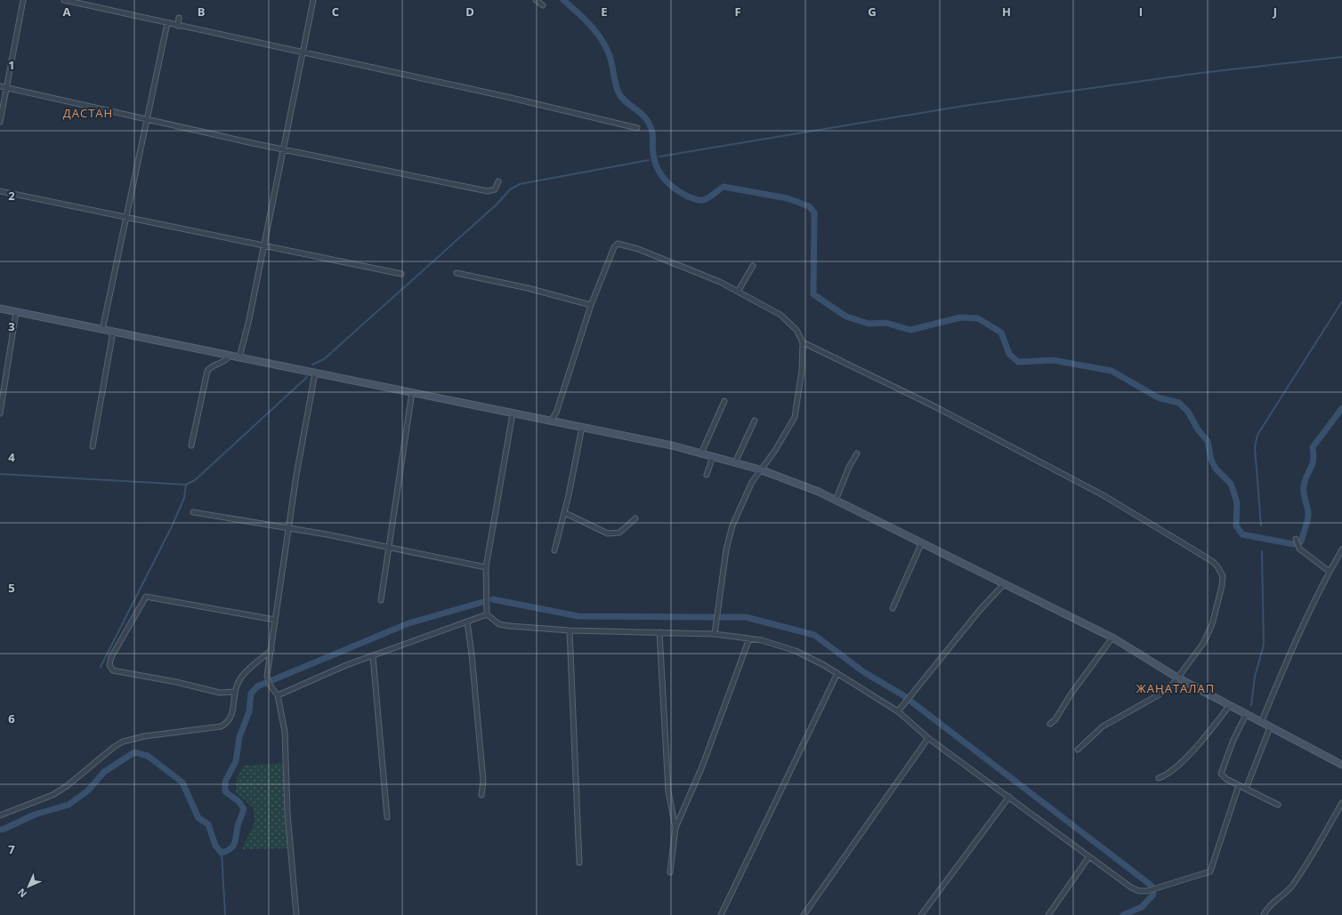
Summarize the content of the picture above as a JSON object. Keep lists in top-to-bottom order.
{
  "districts": ["ДАСТАН", "ЖАҢАТАЛАП"],
  "north": "bottom left",
  "grid": {
    "columns": [
      "A",
      "B",
      "C",
      "D",
      "E",
      "F",
      "G",
      "H",
      "I",
      "J"
    ],
    "rows": [
      "1",
      "2",
      "3",
      "4",
      "5",
      "6",
      "7"
    ]
  }
}
